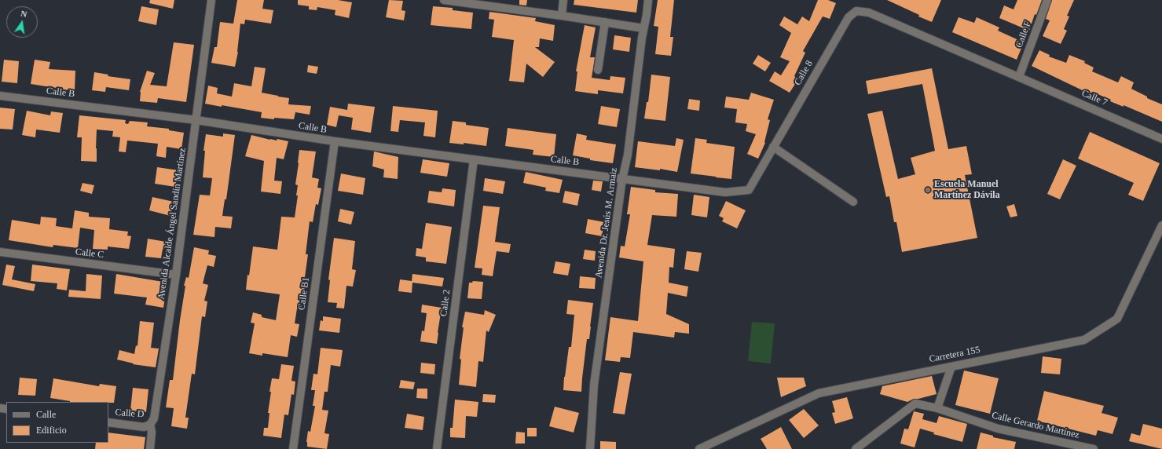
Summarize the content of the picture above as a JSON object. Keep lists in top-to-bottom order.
{
  "streets": {
    "street": [
      "Calle F",
      "Calle 8",
      "Calle B",
      "Calle 7",
      "Avenida Dr. Jesús M. Armaiz",
      "Avenida Alcalde Ángel Sandín Martínez",
      "Calle C",
      "Calle B1",
      "Calle 2",
      "Carretera 155",
      "Calle D",
      "Calle Gerardo Martínez"
    ]
  },
  "crossings": [
    ["Calle F", "Calle 8"],
    ["Calle F", "Calle 7"],
    ["Calle 8", "Calle B"],
    ["Calle 8", "Calle 7"],
    ["Calle 8", "Avenida Dr. Jesús M. Armaiz"],
    ["Calle B", "Avenida Dr. Jesús M. Armaiz"],
    ["Calle B", "Avenida Alcalde Ángel Sandín Martínez"],
    ["Calle B", "Calle B1"],
    ["Calle B", "Calle 2"],
    ["Avenida Alcalde Ángel Sandín Martínez", "Calle C"],
    ["Avenida Alcalde Ángel Sandín Martínez", "Calle D"]
  ],
  "places": ["Escuela Manuel Martínez Dávila"],
  "legend": ["Calle", "Edificio"],
  "north": "top"
}
